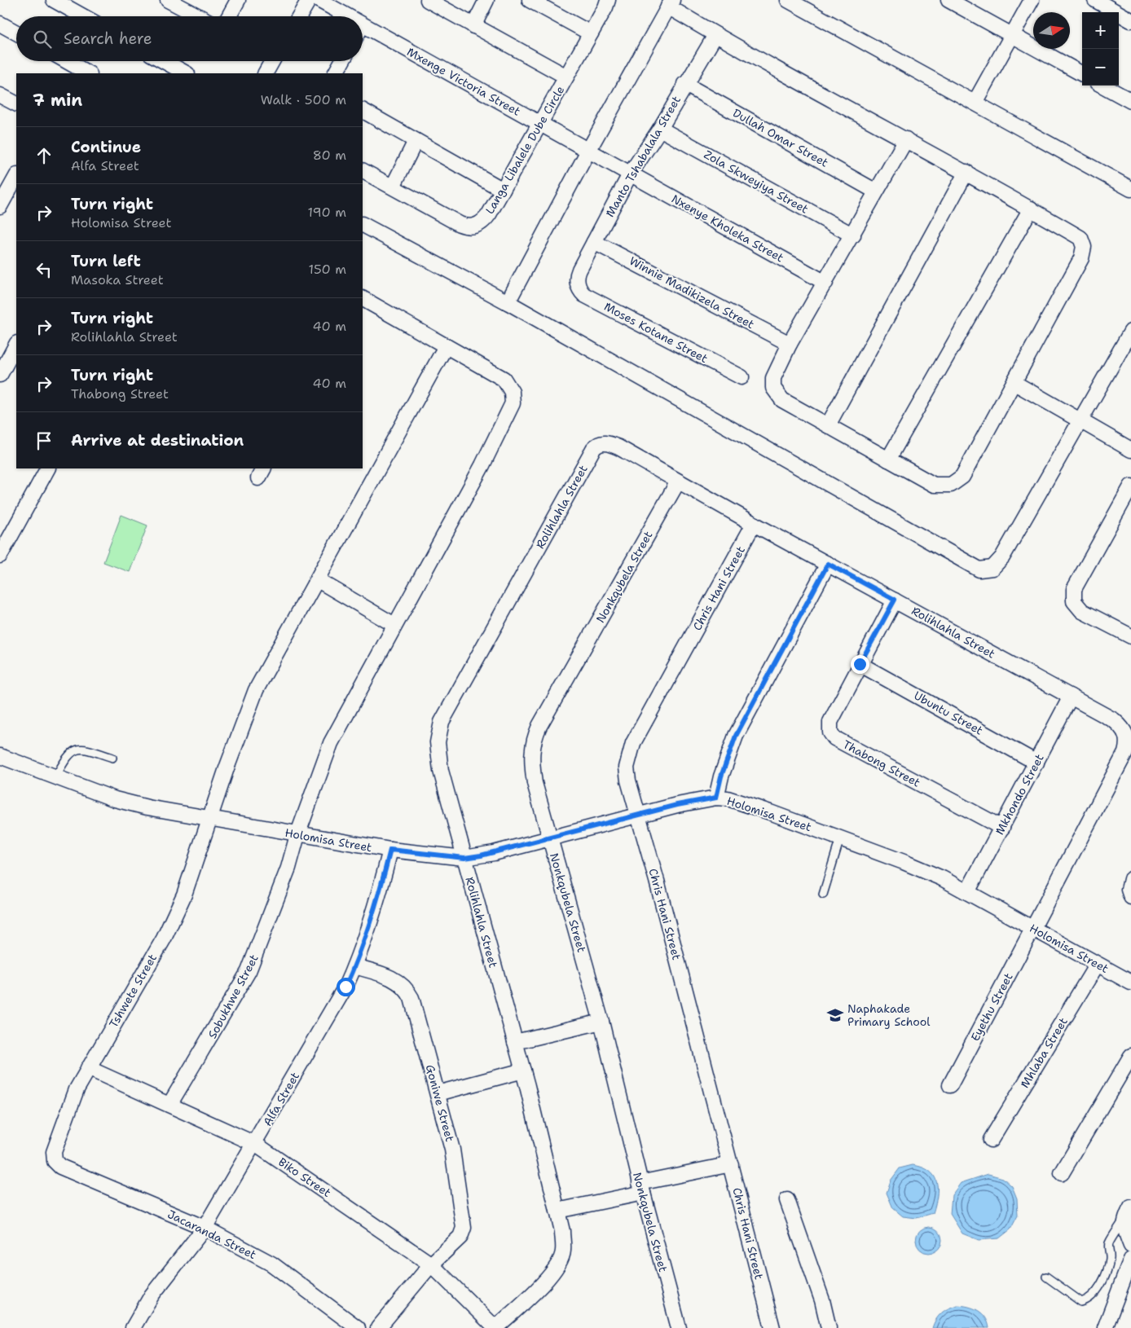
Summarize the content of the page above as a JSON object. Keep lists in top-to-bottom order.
{
  "streets": {
    "street": [
      "Mxenge Victoria Street",
      "Dullah Omar Street",
      "Langa Libalele Dube Circle",
      "Manto Tshabalala Street",
      "Zola Skweyiya Street",
      "Nxenye Kholeka Street",
      "Winnie Madikizela Street",
      "Moses Kotane Street",
      "Rolihlahla Street",
      "Nonkqubela Street",
      "Chris Hani Street",
      "Ubuntu Street",
      "Thabong Street",
      "Mkhondo Street",
      "Holomisa Street",
      "Tshwete Street",
      "Sobukhwe Street",
      "Eyethu Street",
      "Mhlaba Street",
      "Alfa Street",
      "Goniwe Street",
      "Biko Street",
      "Jacaranda Street"
    ]
  },
  "crossings": [
    ["Mxenge Victoria Street", "Langa Libalele Dube Circle"],
    ["Mxenge Victoria Street", "Manto Tshabalala Street"],
    ["Mxenge Victoria Street", "Nxenye Kholeka Street"],
    ["Dullah Omar Street", "Manto Tshabalala Street"],
    ["Manto Tshabalala Street", "Zola Skweyiya Street"],
    ["Manto Tshabalala Street", "Nxenye Kholeka Street"],
    ["Manto Tshabalala Street", "Winnie Madikizela Street"],
    ["Manto Tshabalala Street", "Moses Kotane Street"],
    ["Rolihlahla Street", "Nonkqubela Street"],
    ["Rolihlahla Street", "Chris Hani Street"],
    ["Rolihlahla Street", "Thabong Street"],
    ["Rolihlahla Street", "Mkhondo Street"],
    ["Rolihlahla Street", "Holomisa Street"],
    ["Rolihlahla Street", "Eyethu Street"],
    ["Rolihlahla Street", "Biko Street"],
    ["Nonkqubela Street", "Holomisa Street"],
    ["Chris Hani Street", "Holomisa Street"],
    ["Ubuntu Street", "Thabong Street"],
    ["Ubuntu Street", "Mkhondo Street"],
    ["Thabong Street", "Mkhondo Street"],
    ["Mkhondo Street", "Holomisa Street"],
    ["Holomisa Street", "Tshwete Street"],
    ["Holomisa Street", "Sobukhwe Street"],
    ["Holomisa Street", "Eyethu Street"],
    ["Holomisa Street", "Mhlaba Street"],
    ["Holomisa Street", "Alfa Street"],
    ["Tshwete Street", "Sobukhwe Street"],
    ["Tshwete Street", "Biko Street"],
    ["Tshwete Street", "Jacaranda Street"],
    ["Sobukhwe Street", "Biko Street"],
    ["Alfa Street", "Goniwe Street"],
    ["Alfa Street", "Biko Street"],
    ["Alfa Street", "Jacaranda Street"],
    ["Goniwe Street", "Biko Street"]
  ],
  "places": {
    "school or university": ["Naphakade Primary School"]
  },
  "north": "right",
  "page": {
    "map_buttons": ["+", "−"],
    "search": "Search here",
    "heading": ["7 min", "Walk · 500 m"],
    "list": [
      ["Continue", "Alfa Street", "80 m"],
      ["Turn right", "Holomisa Street", "190 m"],
      ["Turn left", "Masoka Street", "150 m"],
      ["Turn right", "Rolihlahla Street", "40 m"],
      ["Turn right", "Thabong Street", "40 m"],
      "Arrive at destination"
    ]
  }
}
